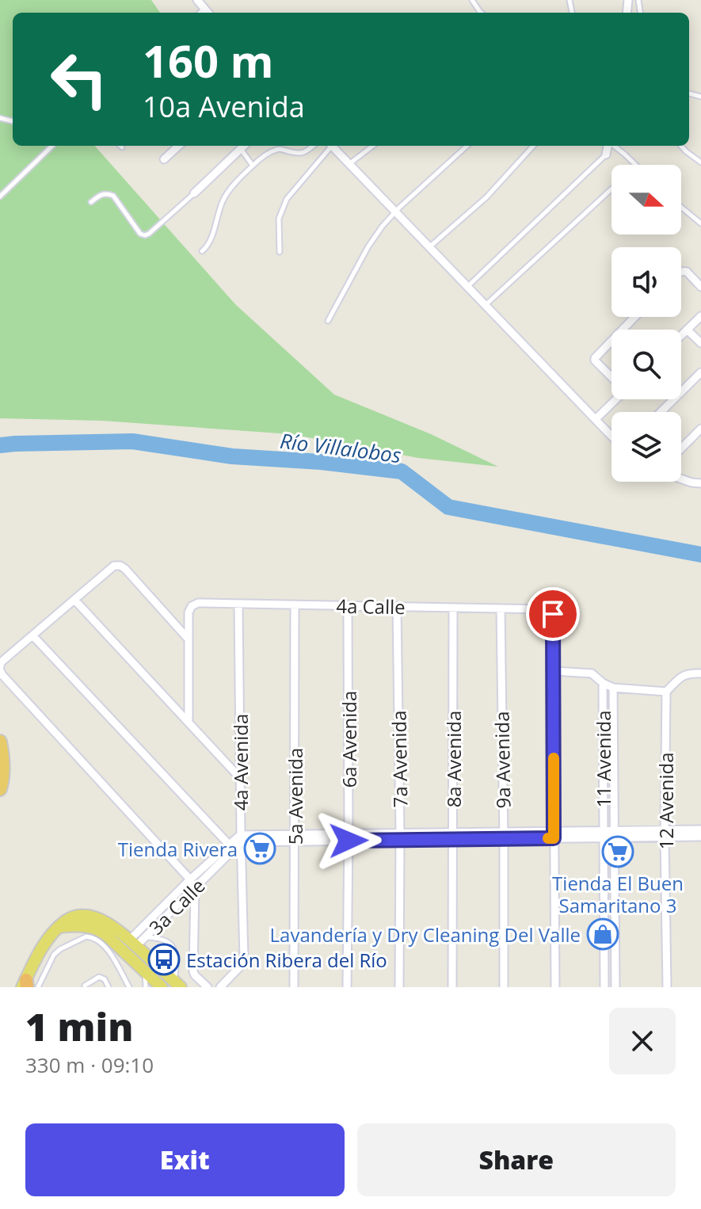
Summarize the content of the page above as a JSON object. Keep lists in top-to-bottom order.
{
  "streets": {
    "street": [
      "4a Calle",
      "6a Avenida",
      "7a Avenida",
      "8a Avenida",
      "11 Avenida",
      "9a Avenida",
      "4a Avenida",
      "5a Avenida",
      "12 Avenida",
      "3a Calle"
    ]
  },
  "crossings": [
    ["4a Calle", "6a Avenida"],
    ["4a Calle", "7a Avenida"],
    ["4a Calle", "8a Avenida"],
    ["4a Calle", "9a Avenida"],
    ["4a Calle", "4a Avenida"],
    ["4a Calle", "5a Avenida"],
    ["4a Avenida", "3a Calle"]
  ],
  "water": ["Río Villalobos"],
  "places": {
    "supermarket": ["Tienda Rivera", "Tienda El Buen Samaritano 3"],
    "shop": ["Lavandería y Dry Cleaning Del Valle"],
    "bus stop": ["Estación Ribera del Río"]
  },
  "north": "right",
  "page": {
    "turn": ["160 m", "10a Avenida"],
    "heading": ["1 min", "330 m · 09:10"],
    "buttons": ["Exit", "Share"]
  }
}
